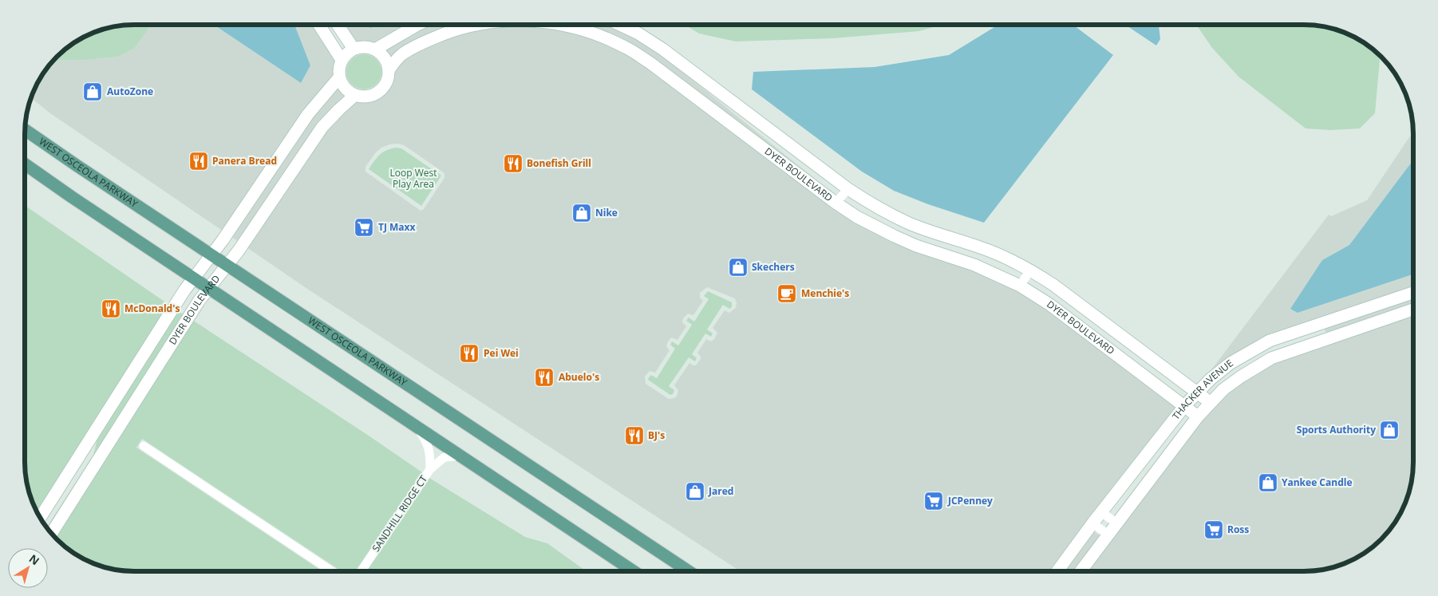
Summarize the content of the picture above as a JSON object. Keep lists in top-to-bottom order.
{
  "streets": {
    "main road": ["WEST OSCEOLA PARKWAY"],
    "street": ["DYER BOULEVARD", "THACKER AVENUE", "SANDHILL RIDGE CT"]
  },
  "crossings": [
    ["WEST OSCEOLA PARKWAY", "DYER BOULEVARD"],
    ["DYER BOULEVARD", "THACKER AVENUE"]
  ],
  "parks": ["Loop West Play Area"],
  "places": {
    "shop": [
      "AutoZone",
      "Nike",
      "Skechers",
      "Sports Authority",
      "Yankee Candle",
      "Jared"
    ],
    "restaurant": [
      "Panera Bread",
      "Bonefish Grill",
      "McDonald's",
      "Pei Wei",
      "Abuelo's",
      "BJ's"
    ],
    "supermarket": ["TJ Maxx", "JCPenney", "Ross"],
    "cafe": ["Menchie's"]
  },
  "north": "top right"
}
